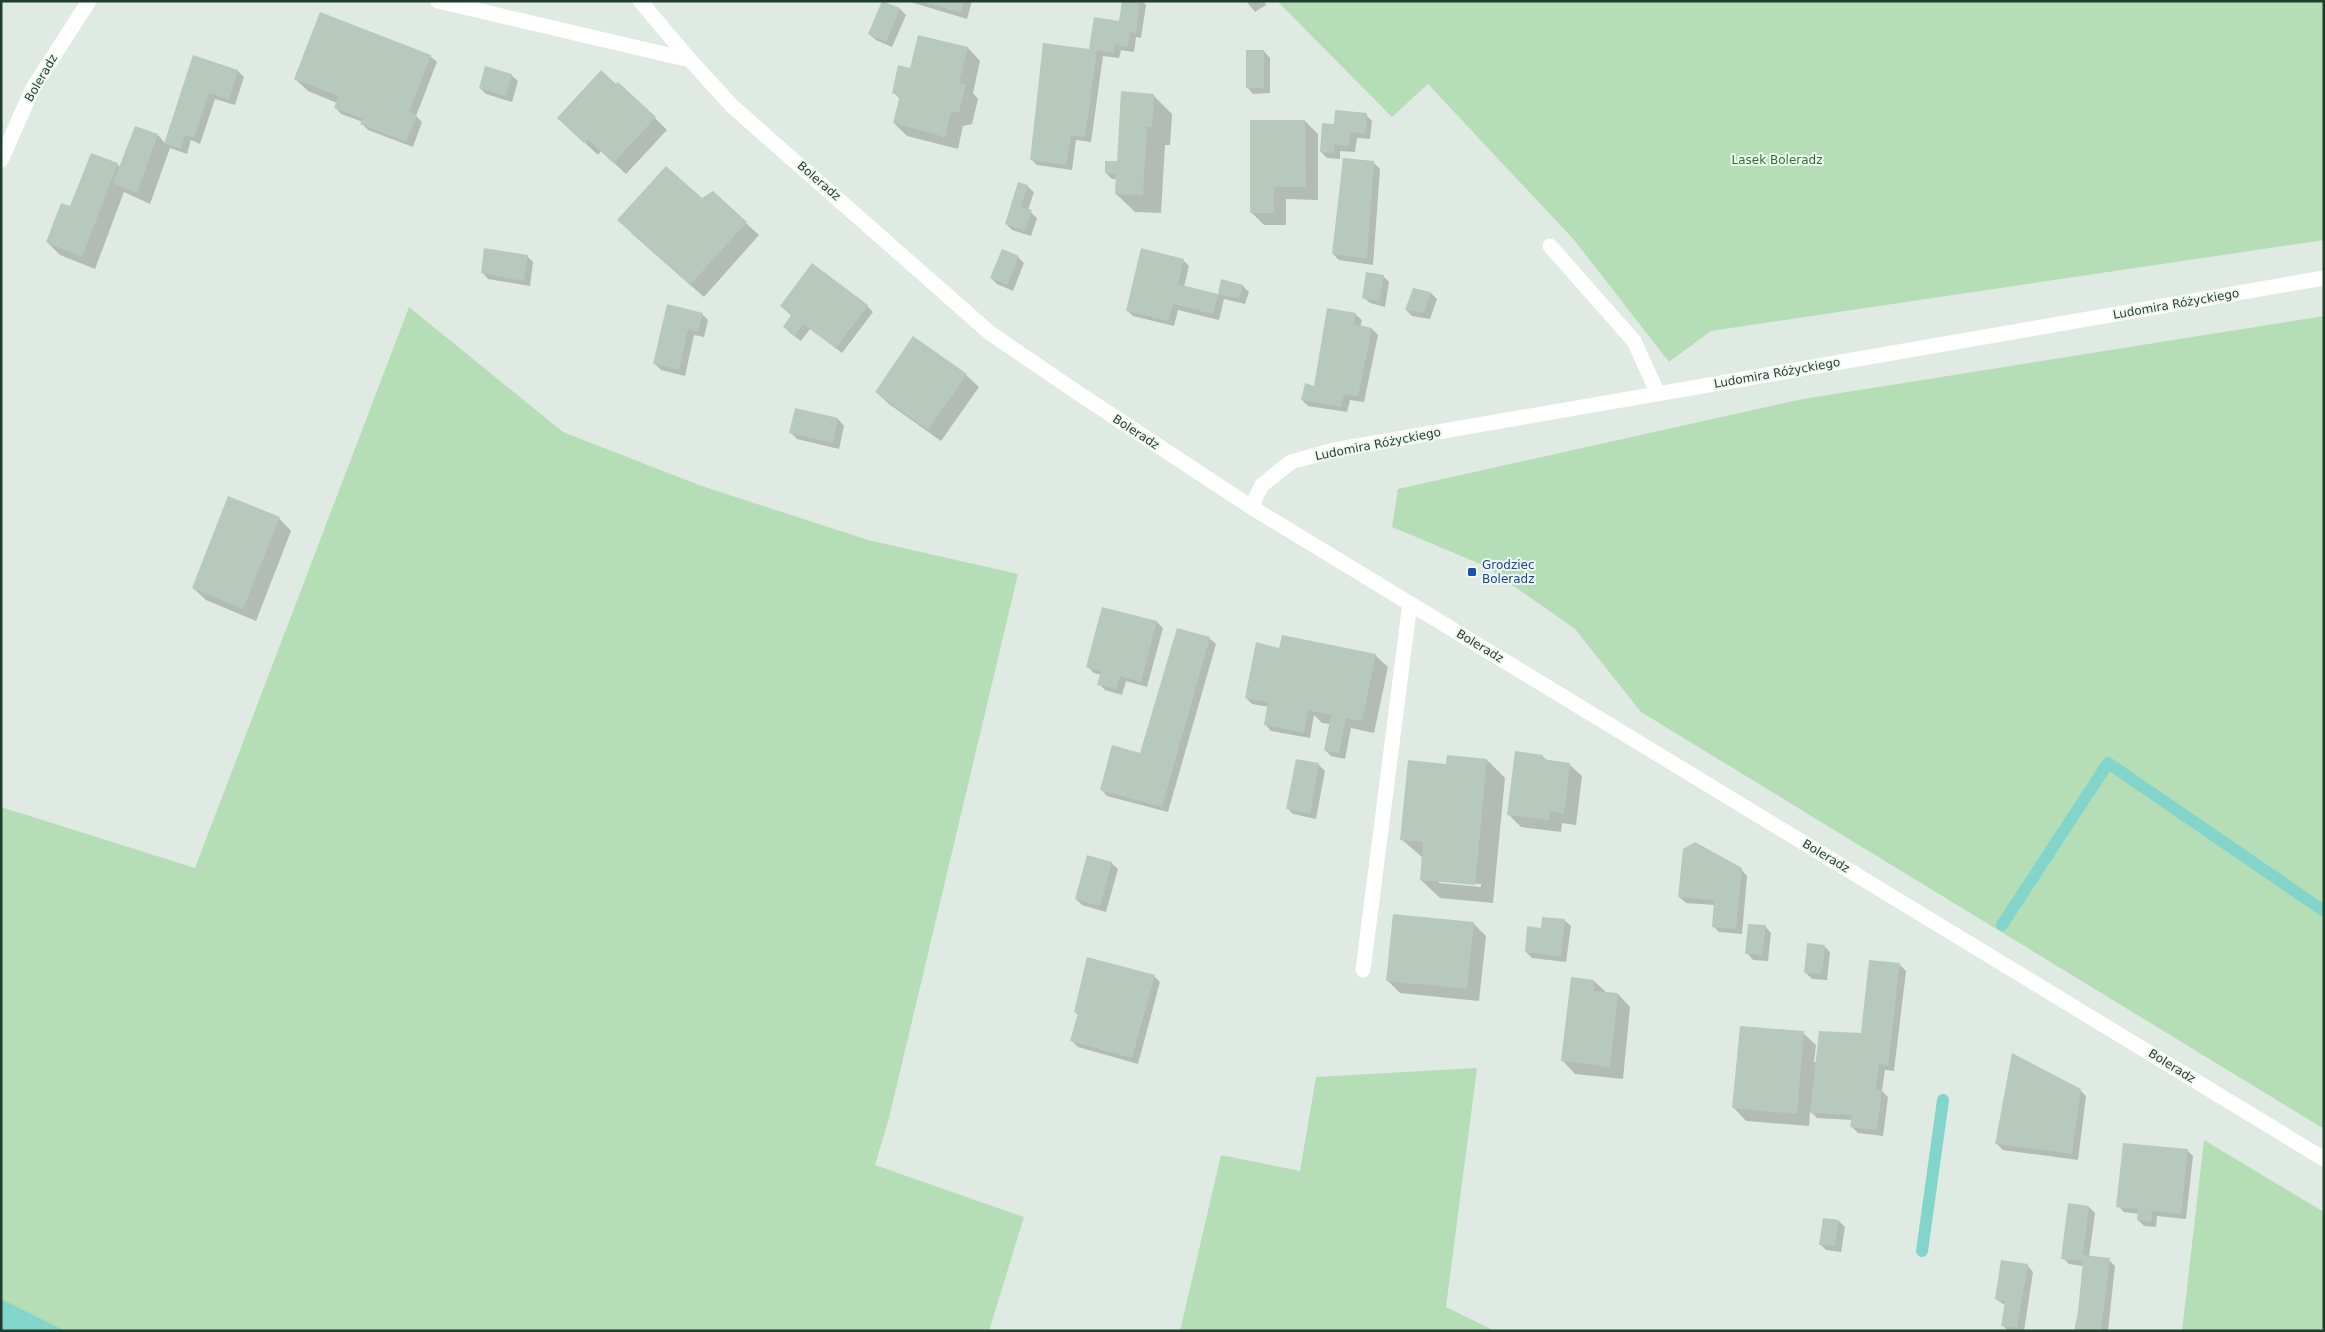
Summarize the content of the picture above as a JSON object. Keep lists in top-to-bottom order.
{
  "streets": {
    "street": ["Boleradz", "Ludomira Różyckiego"]
  },
  "crossings": [
    ["Boleradz", "Ludomira Różyckiego"]
  ],
  "parks": ["Lasek Boleradz"],
  "places": {
    "transit": ["Grodziec Boleradz"]
  }
}
